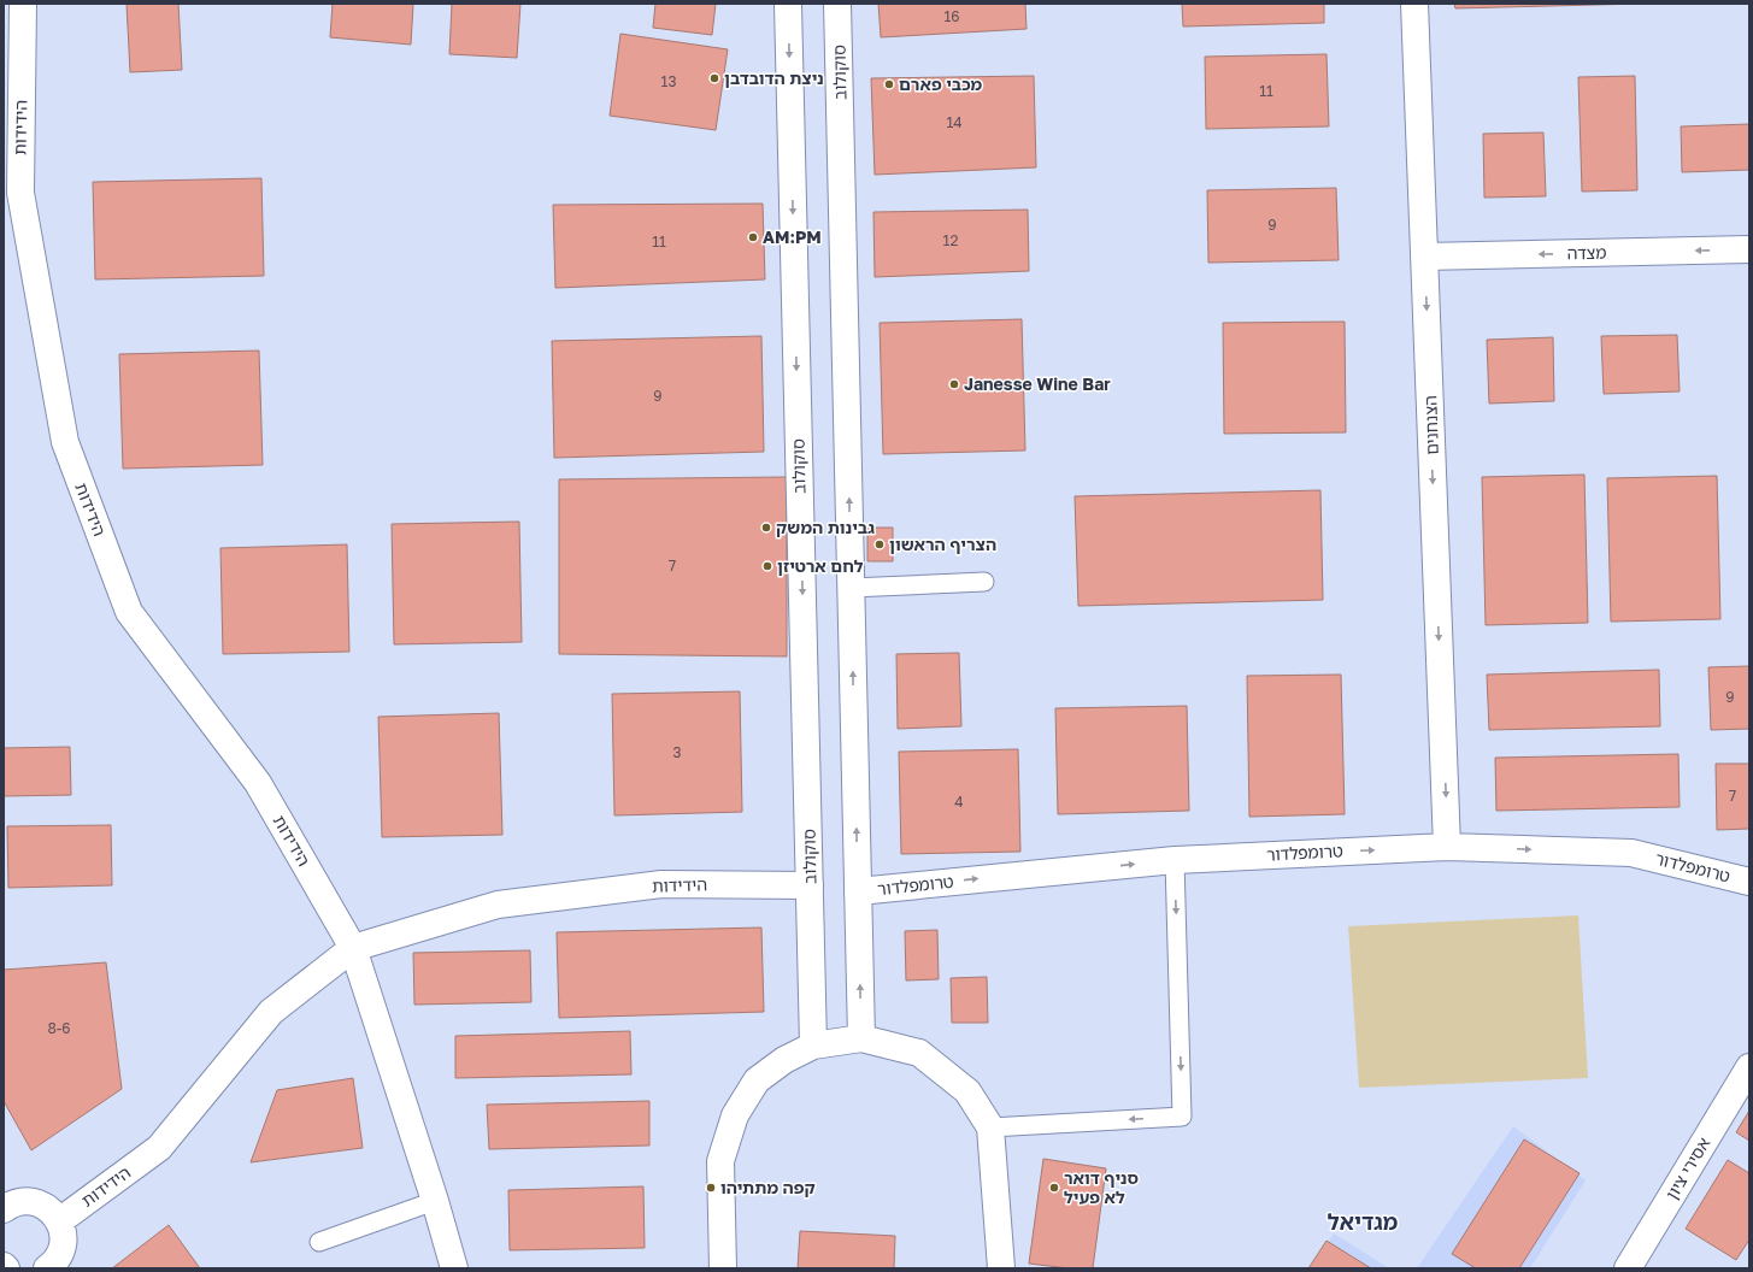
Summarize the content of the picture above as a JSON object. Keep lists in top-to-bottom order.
{
  "streets": {
    "street": [
      "סוקולוב",
      "הידידות",
      "מצדה",
      "הצנחנים",
      "טרומפלדור",
      "אסירי ציון"
    ]
  },
  "crossings": [
    ["סוקולוב", "הידידות"],
    ["סוקולוב", "טרומפלדור"],
    ["מצדה", "הצנחנים"],
    ["הצנחנים", "טרומפלדור"]
  ],
  "one_way": ["מצדה", "הצנחנים", "טרומפלדור"],
  "districts": ["מגדיאל"],
  "places": [
    "ניצת הדובדבן",
    "מכבי פארם",
    "AM:PM",
    "Janesse Wine Bar",
    "גבינות המשק",
    "הצריף הראשון",
    "לחם ארטיזן",
    "קפה מתתיהו",
    "סניף דואר לא פעיל"
  ],
  "house_numbers": [
    "16",
    "13",
    "11",
    "14",
    "9",
    "12",
    "11",
    "9",
    "7",
    "9",
    "3",
    "7",
    "4",
    "8-6"
  ]
}
